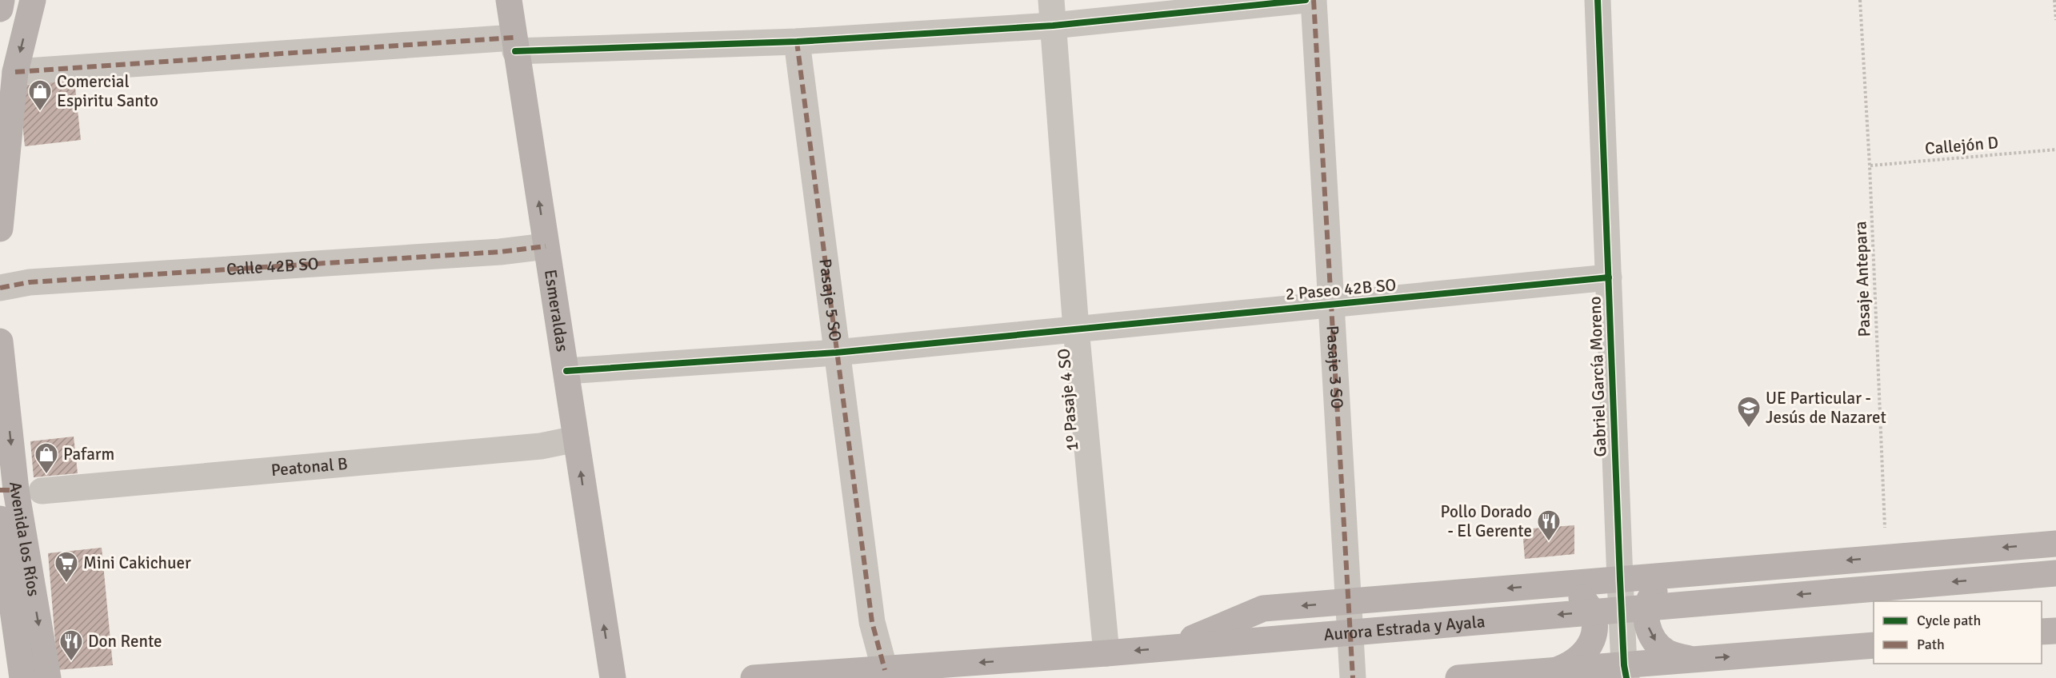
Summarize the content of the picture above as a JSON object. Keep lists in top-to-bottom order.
{
  "streets": {
    "main road": ["Esmeraldas", "Avenida los Ríos", "Aurora Estrada y Ayala"],
    "street": [
      "Calle 42B SO",
      "2 Paseo 42B SO",
      "Pasaje 5 SO",
      "Pasaje 3 SO",
      "Gabriel García Moreno",
      "1º Pasaje 4 SO",
      "Peatonal B"
    ],
    "path": ["Callejón D", "Pasaje Antepara"]
  },
  "crossings": [
    ["Callejón D", "Pasaje Antepara"],
    ["Calle 42B SO", "Esmeraldas"],
    ["2 Paseo 42B SO", "Pasaje 5 SO"],
    ["2 Paseo 42B SO", "Esmeraldas"],
    ["2 Paseo 42B SO", "Pasaje 3 SO"],
    ["2 Paseo 42B SO", "Gabriel García Moreno"],
    ["2 Paseo 42B SO", "1º Pasaje 4 SO"],
    ["Pasaje 5 SO", "Aurora Estrada y Ayala"],
    ["Esmeraldas", "Peatonal B"],
    ["1º Pasaje 4 SO", "Aurora Estrada y Ayala"],
    ["Peatonal B", "Avenida los Ríos"]
  ],
  "one_way": ["Esmeraldas"],
  "places": {
    "shop": ["Comercial Espiritu Santo", "Pafarm"],
    "school or university": ["UE Particular - Jesús de Nazaret"],
    "restaurant": ["Pollo Dorado - El Gerente", "Don Rente"],
    "supermarket": ["Mini Cakichuer"]
  },
  "legend": ["Cycle path", "Path"]
}
